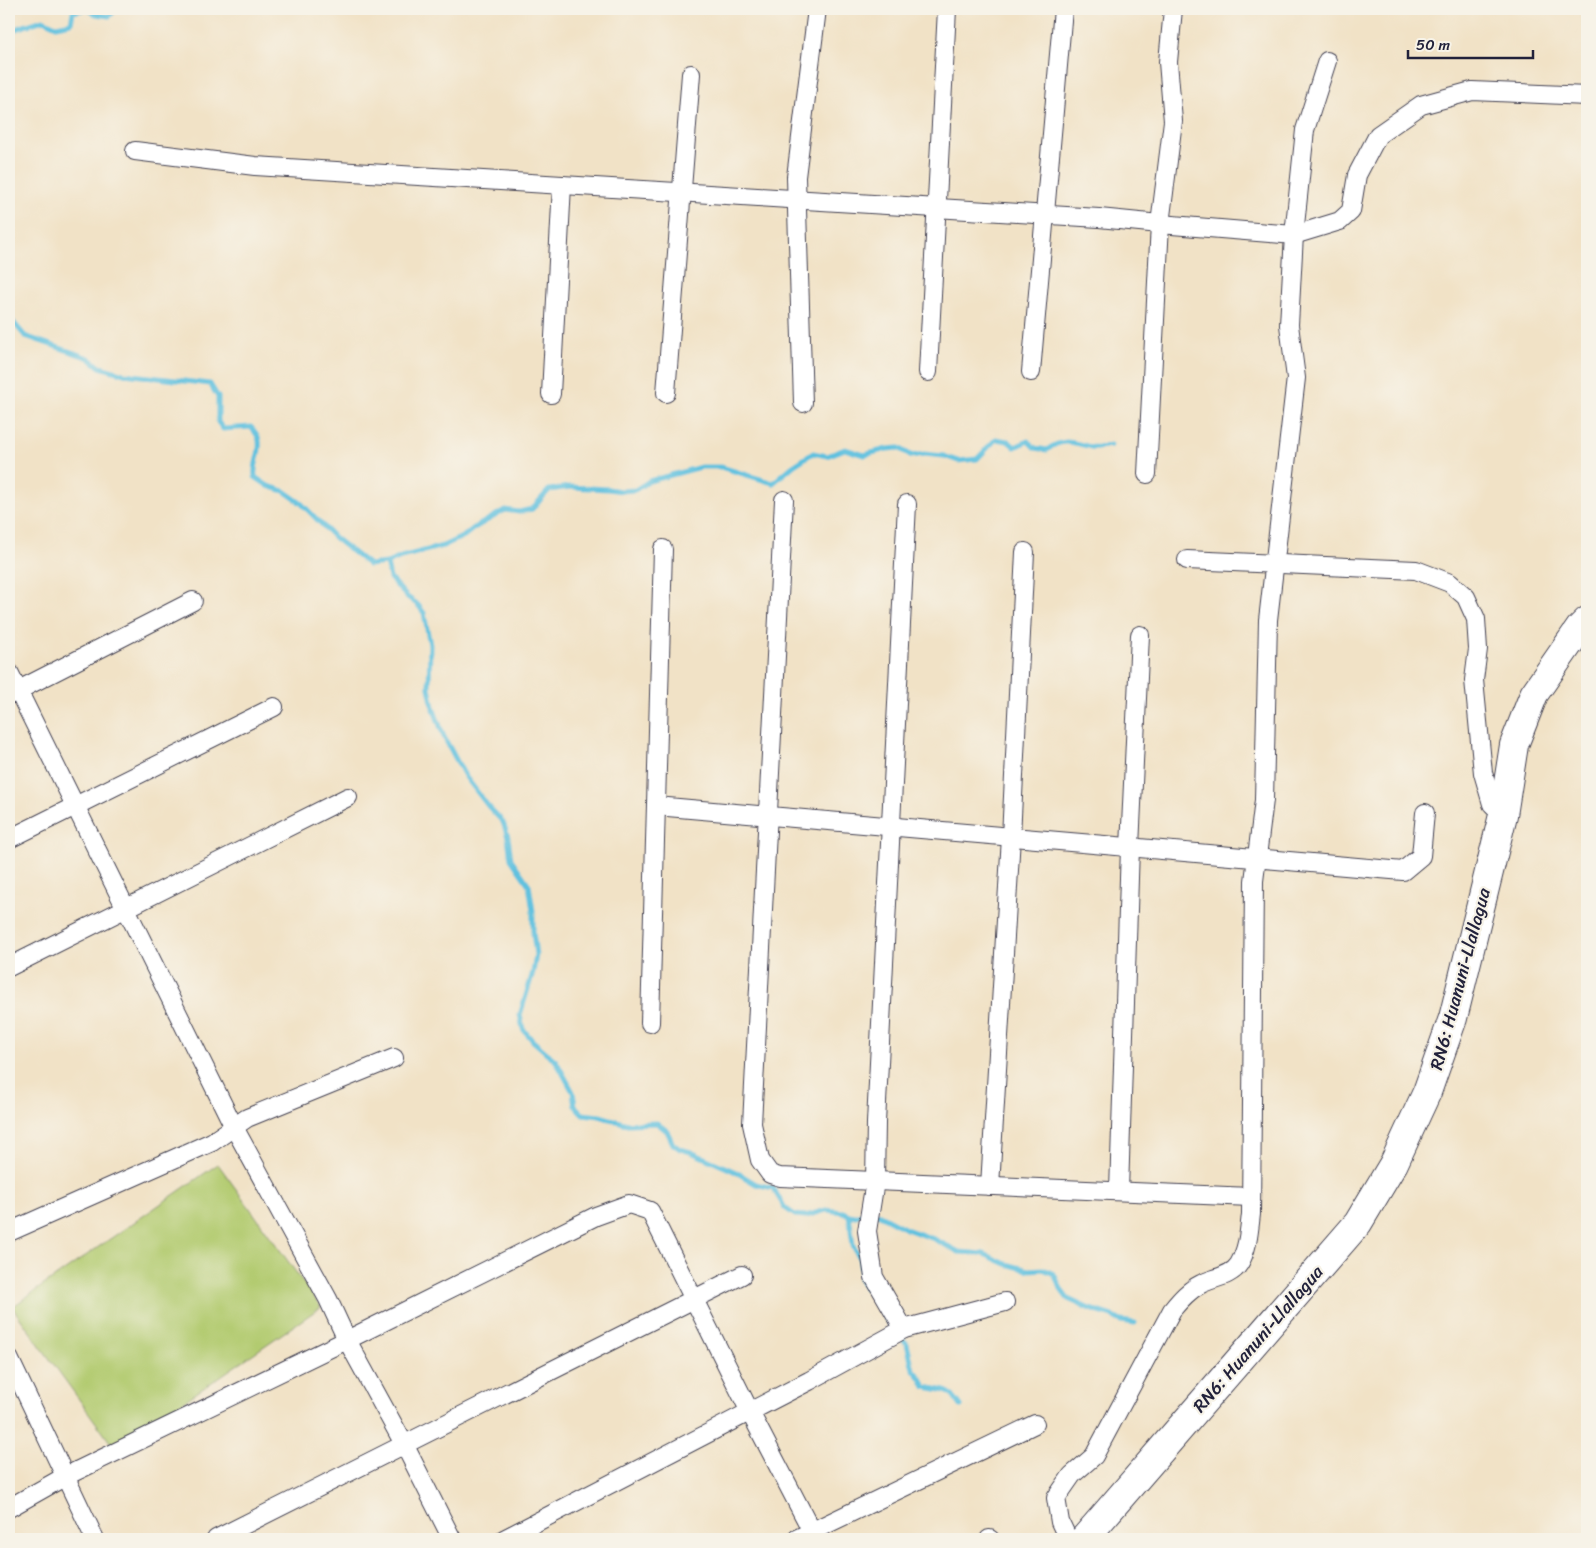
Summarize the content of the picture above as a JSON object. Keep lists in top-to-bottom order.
{
  "streets": {
    "highway": ["RN6: Huanuni-Llallagua"]
  },
  "scale_bar": "50 m"
}
